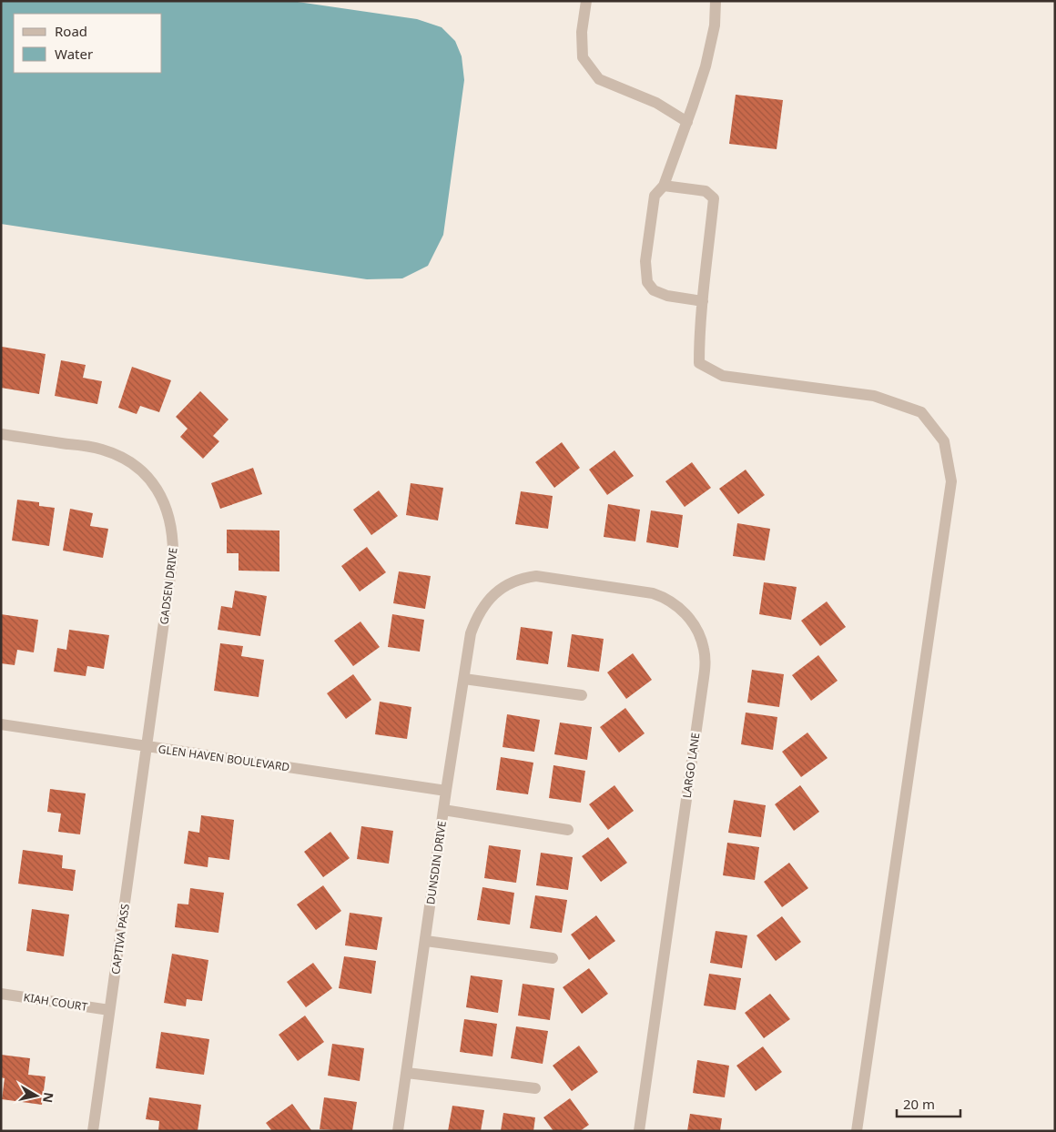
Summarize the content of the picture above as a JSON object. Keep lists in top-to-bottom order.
{
  "streets": {
    "street": [
      "GADSEN DRIVE",
      "GLEN HAVEN BOULEVARD",
      "LARGO LANE",
      "DUNSDIN DRIVE",
      "CAPTIVA PASS",
      "KIAH COURT"
    ]
  },
  "crossings": [
    ["GADSEN DRIVE", "GLEN HAVEN BOULEVARD"],
    ["GADSEN DRIVE", "CAPTIVA PASS"],
    ["GLEN HAVEN BOULEVARD", "DUNSDIN DRIVE"],
    ["GLEN HAVEN BOULEVARD", "CAPTIVA PASS"],
    ["LARGO LANE", "DUNSDIN DRIVE"],
    ["CAPTIVA PASS", "KIAH COURT"]
  ],
  "legend": ["Road", "Water"],
  "scale_bar": "20 m",
  "north": "right"
}
